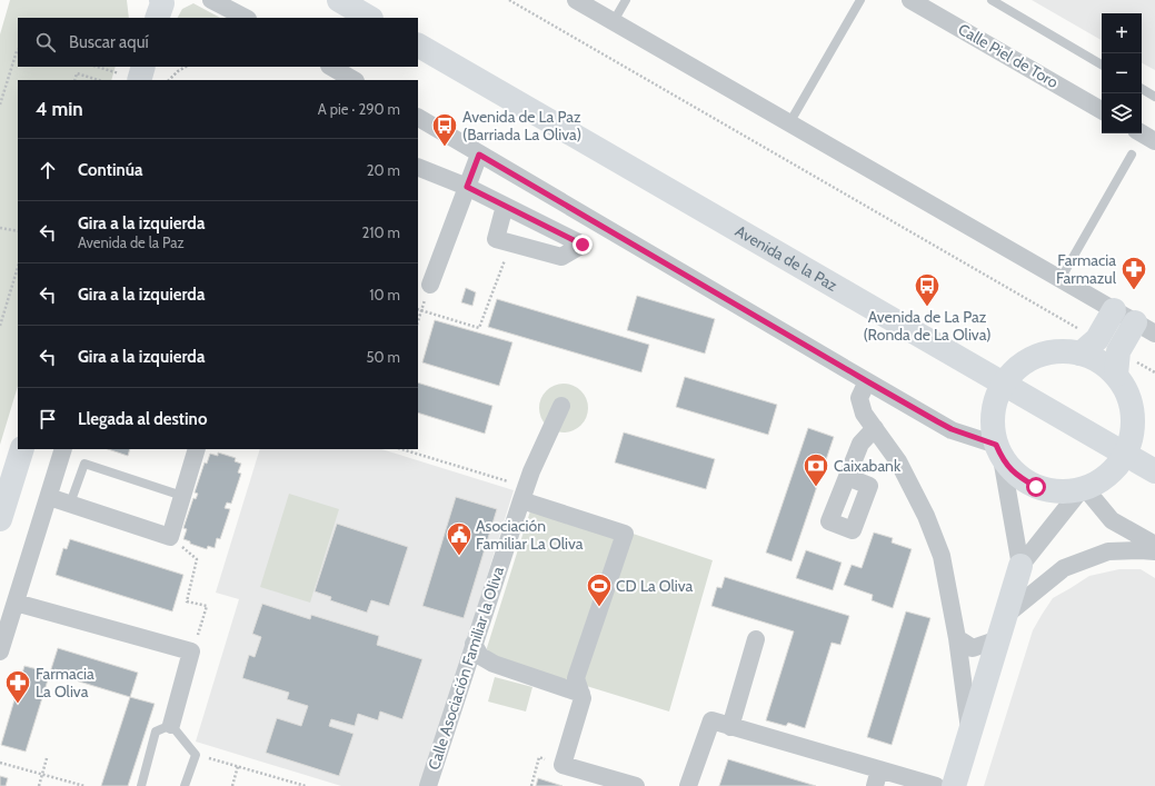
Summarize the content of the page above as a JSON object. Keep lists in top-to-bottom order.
{
  "streets": {
    "main road": ["Avenida de la Paz"],
    "street": ["Calle Piel de Toro", "Calle Asociación Familiar la Oliva"]
  },
  "places": {
    "bus stop": ["Avenida de La Paz (Barriada La Oliva)", "Avenida de La Paz (Ronda de La Oliva)"],
    "pharmacy": ["Farmacia Farmazul", "Farmacia La Oliva"],
    "bank": ["Caixabank"],
    "public building": ["Asociación Familiar La Oliva"],
    "sports": ["CD La Oliva"]
  },
  "page": {
    "map_buttons": ["+", "−"],
    "search": "Buscar aquí",
    "heading": ["4 min", "A pie · 290 m"],
    "list": [
      ["Continúa", "20 m"],
      ["Gira a la izquierda", "Avenida de la Paz", "210 m"],
      ["Gira a la izquierda", "10 m"],
      ["Gira a la izquierda", "50 m"],
      "Llegada al destino"
    ]
  }
}
